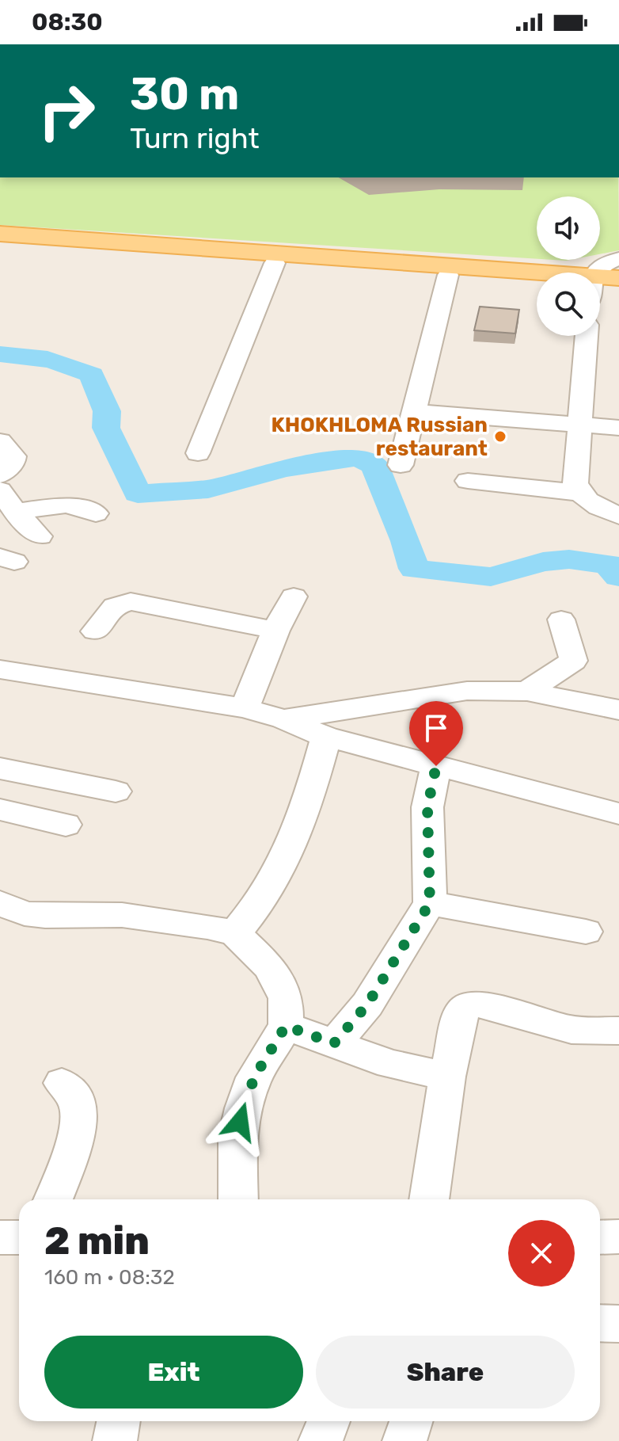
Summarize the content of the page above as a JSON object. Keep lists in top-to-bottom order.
{
  "places": ["KHOKHLOMA Russian restaurant"],
  "page": {
    "status": "08:30",
    "turn": ["30 m", "Turn right"],
    "heading": ["2 min", "160 m · 08:32"],
    "buttons": ["Exit", "Share"]
  }
}
